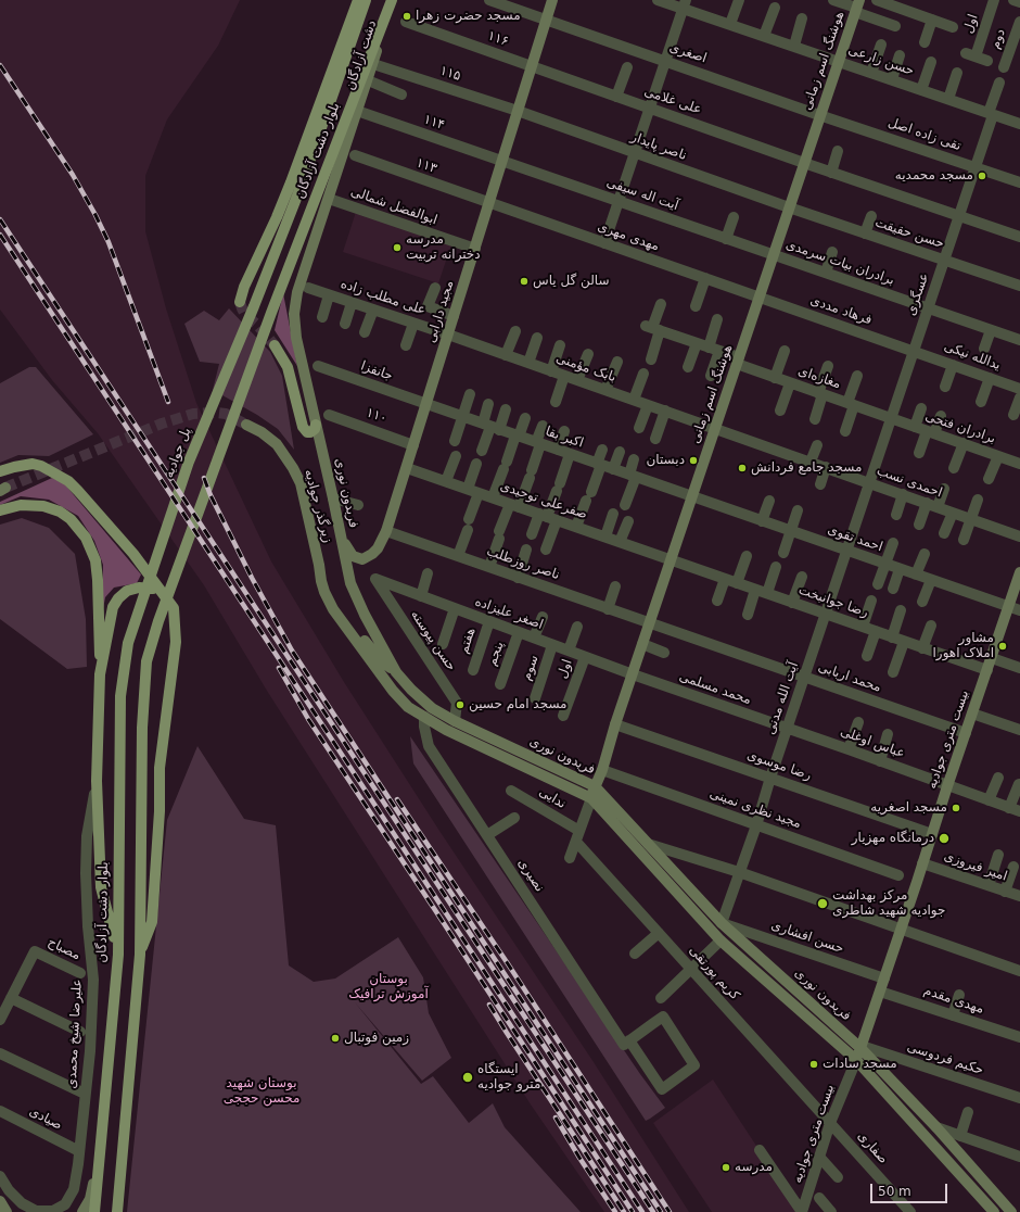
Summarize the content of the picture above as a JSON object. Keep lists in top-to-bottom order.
{
  "streets": {
    "main road": [
      "دشت آزادگان",
      "هوشنگ اسم زمانی",
      "بلوار دشت آزادگان",
      "مجید دارابی",
      "پل جوادیه",
      "فریدون نوری",
      "زیرگذر جوادیه",
      "بیست متری جوادیه"
    ],
    "street": [
      "اول",
      "۱۱۶",
      "دوم",
      "اصغری",
      "حسن زارعی",
      "۱۱۵",
      "علی غلامی",
      "۱۱۴",
      "تقی زاده اصل",
      "ناصر پایدار",
      "۱۱۳",
      "آیت اله سیفی",
      "ابوالفضل شمالی",
      "حسن حقیقت",
      "مهدی مهری",
      "برادران بیات سرمدی",
      "عسگری",
      "علی مطلب زاده",
      "فرهاد مددی",
      "یدالله نیکی",
      "بابک مؤمنی",
      "جانفزا",
      "مغازه‌ای",
      "۱۱۰",
      "برادران فتحی",
      "اکبر بقا",
      "احمدی نسب",
      "صفرعلی توحیدی",
      "احمد تقوی",
      "ناصر روزطلب",
      "رضا جوانبخت",
      "اصغر علیزاده",
      "حسن پیوسته",
      "هفتم",
      "پنجم",
      "سوم",
      "محمد اربابی",
      "محمد مسلمی",
      "آیت‌ الله مدنی",
      "عباس اوغلی",
      "رضا موسوی",
      "ندایی",
      "مجید نظری نمینی",
      "امیر فیروزی",
      "نصیری",
      "حسن افشاری",
      "مصباح",
      "کریم پورتقی",
      "مهدی مقدم",
      "علیرضا شیخ محمدی",
      "حکیم فردوسی",
      "صیادی",
      "صفاری"
    ]
  },
  "crossings": [
    ["اول", "اصغر علیزاده"],
    ["۱۱۶", "علی غلامی"],
    ["۱۱۶", "مجید دارابی"],
    ["اصغری", "هوشنگ اسم زمانی"],
    ["اصغری", "تقی زاده اصل"],
    ["اصغری", "مجید دارابی"],
    ["دشت آزادگان", "۱۱۵"],
    ["دشت آزادگان", "۱۱۴"],
    ["دشت آزادگان", "بلوار دشت آزادگان"],
    ["دشت آزادگان", "ابوالفضل شمالی"],
    ["دشت آزادگان", "فریدون نوری"],
    ["هوشنگ اسم زمانی", "حسن زارعی"],
    ["هوشنگ اسم زمانی", "علی غلامی"],
    ["هوشنگ اسم زمانی", "تقی زاده اصل"],
    ["هوشنگ اسم زمانی", "ناصر پایدار"],
    ["هوشنگ اسم زمانی", "آیت اله سیفی"],
    ["هوشنگ اسم زمانی", "حسن حقیقت"],
    ["هوشنگ اسم زمانی", "مهدی مهری"],
    ["هوشنگ اسم زمانی", "برادران بیات سرمدی"],
    ["هوشنگ اسم زمانی", "فرهاد مددی"],
    ["هوشنگ اسم زمانی", "بابک مؤمنی"],
    ["هوشنگ اسم زمانی", "مغازه‌ای"],
    ["هوشنگ اسم زمانی", "اکبر بقا"],
    ["هوشنگ اسم زمانی", "احمدی نسب"],
    ["هوشنگ اسم زمانی", "فریدون نوری"],
    ["هوشنگ اسم زمانی", "صفرعلی توحیدی"],
    ["هوشنگ اسم زمانی", "احمد تقوی"],
    ["هوشنگ اسم زمانی", "ناصر روزطلب"],
    ["هوشنگ اسم زمانی", "رضا جوانبخت"],
    ["هوشنگ اسم زمانی", "اصغر علیزاده"],
    ["هوشنگ اسم زمانی", "محمد اربابی"],
    ["هوشنگ اسم زمانی", "محمد مسلمی"],
    ["هوشنگ اسم زمانی", "رضا موسوی"],
    ["هوشنگ اسم زمانی", "مجید نظری نمینی"],
    ["حسن زارعی", "عسگری"],
    ["۱۱۵", "ناصر پایدار"],
    ["۱۱۵", "مجید دارابی"],
    ["علی غلامی", "عسگری"],
    ["علی غلامی", "مجید دارابی"],
    ["۱۱۴", "آیت اله سیفی"],
    ["۱۱۴", "مجید دارابی"],
    ["تقی زاده اصل", "عسگری"],
    ["ناصر پایدار", "حسن حقیقت"],
    ["ناصر پایدار", "مجید دارابی"],
    ["بلوار دشت آزادگان", "پل جوادیه"],
    ["۱۱۳", "مهدی مهری"],
    ["۱۱۳", "مجید دارابی"],
    ["آیت اله سیفی", "برادران بیات سرمدی"],
    ["آیت اله سیفی", "مجید دارابی"],
    ["ابوالفضل شمالی", "مجید دارابی"],
    ["حسن حقیقت", "عسگری"],
    ["مهدی مهری", "فرهاد مددی"],
    ["مهدی مهری", "مجید دارابی"],
    ["برادران بیات سرمدی", "عسگری"],
    ["عسگری", "فرهاد مددی"],
    ["عسگری", "یدالله نیکی"],
    ["عسگری", "مغازه‌ای"],
    ["عسگری", "برادران فتحی"],
    ["عسگری", "احمدی نسب"],
    ["عسگری", "آیت‌ الله مدنی"],
    ["علی مطلب زاده", "مجید دارابی"],
    ["علی مطلب زاده", "بابک مؤمنی"],
    ["فرهاد مددی", "یدالله نیکی"],
    ["مجید دارابی", "بابک مؤمنی"],
    ["مجید دارابی", "جانفزا"],
    ["مجید دارابی", "۱۱۰"],
    ["مجید دارابی", "اکبر بقا"],
    ["مجید دارابی", "فریدون نوری"],
    ["مجید دارابی", "صفرعلی توحیدی"],
    ["مجید دارابی", "ناصر روزطلب"],
    ["بابک مؤمنی", "احمدی نسب"],
    ["جانفزا", "اکبر بقا"],
    ["مغازه‌ای", "برادران فتحی"],
    ["اکبر بقا", "احمد تقوی"],
    ["احمدی نسب", "آیت‌ الله مدنی"],
    ["فریدون نوری", "زیرگذر جوادیه"],
    ["فریدون نوری", "حسن پیوسته"],
    ["فریدون نوری", "آیت‌ الله مدنی"],
    ["فریدون نوری", "بیست متری جوادیه"],
    ["فریدون نوری", "نصیری"],
    ["فریدون نوری", "حسن افشاری"],
    ["فریدون نوری", "حکیم فردوسی"],
    ["صفرعلی توحیدی", "رضا جوانبخت"],
    ["احمد تقوی", "آیت‌ الله مدنی"],
    ["احمد تقوی", "بیست متری جوادیه"],
    ["ناصر روزطلب", "محمد اربابی"],
    ["رضا جوانبخت", "آیت‌ الله مدنی"],
    ["رضا جوانبخت", "بیست متری جوادیه"],
    ["اصغر علیزاده", "حسن پیوسته"],
    ["اصغر علیزاده", "هفتم"],
    ["اصغر علیزاده", "پنجم"],
    ["اصغر علیزاده", "سوم"],
    ["اصغر علیزاده", "محمد مسلمی"],
    ["محمد اربابی", "آیت‌ الله مدنی"],
    ["محمد اربابی", "بیست متری جوادیه"],
    ["محمد مسلمی", "آیت‌ الله مدنی"],
    ["محمد مسلمی", "عباس اوغلی"],
    ["آیت‌ الله مدنی", "عباس اوغلی"],
    ["آیت‌ الله مدنی", "رضا موسوی"],
    ["آیت‌ الله مدنی", "مجید نظری نمینی"],
    ["آیت‌ الله مدنی", "حسن افشاری"],
    ["بیست متری جوادیه", "عباس اوغلی"],
    ["بیست متری جوادیه", "رضا موسوی"],
    ["بیست متری جوادیه", "امیر فیروزی"],
    ["بیست متری جوادیه", "حسن افشاری"],
    ["بیست متری جوادیه", "کریم پورتقی"],
    ["بیست متری جوادیه", "مهدی مقدم"],
    ["بیست متری جوادیه", "حکیم فردوسی"],
    ["بیست متری جوادیه", "صفاری"],
    ["ندایی", "کریم پورتقی"],
    ["کریم پورتقی", "صفاری"],
    ["علیرضا شیخ محمدی", "صیادی"]
  ],
  "parks": ["بوستان آموزش ترافیک", "بوستان شهید محسن حججی"],
  "places": [
    "مسجد حضرت زهرا",
    "مسجد محمدیه",
    "مدرسه دخترانه تربیت",
    "سالن گل یاس",
    "دبستان",
    "مسجد جامع فردانش",
    "مشاور املاک اهورا",
    "مسجد امام حسین",
    "مسجد اصغریه",
    "درمانگاه مهزیار",
    "مرکز بهداشت جوادیه شهید شاطری",
    "زمین فوتبال",
    "مسجد سادات",
    "ایستگاه مترو جوادیه",
    "مدرسه"
  ],
  "scale_bar": "50 m"
}
